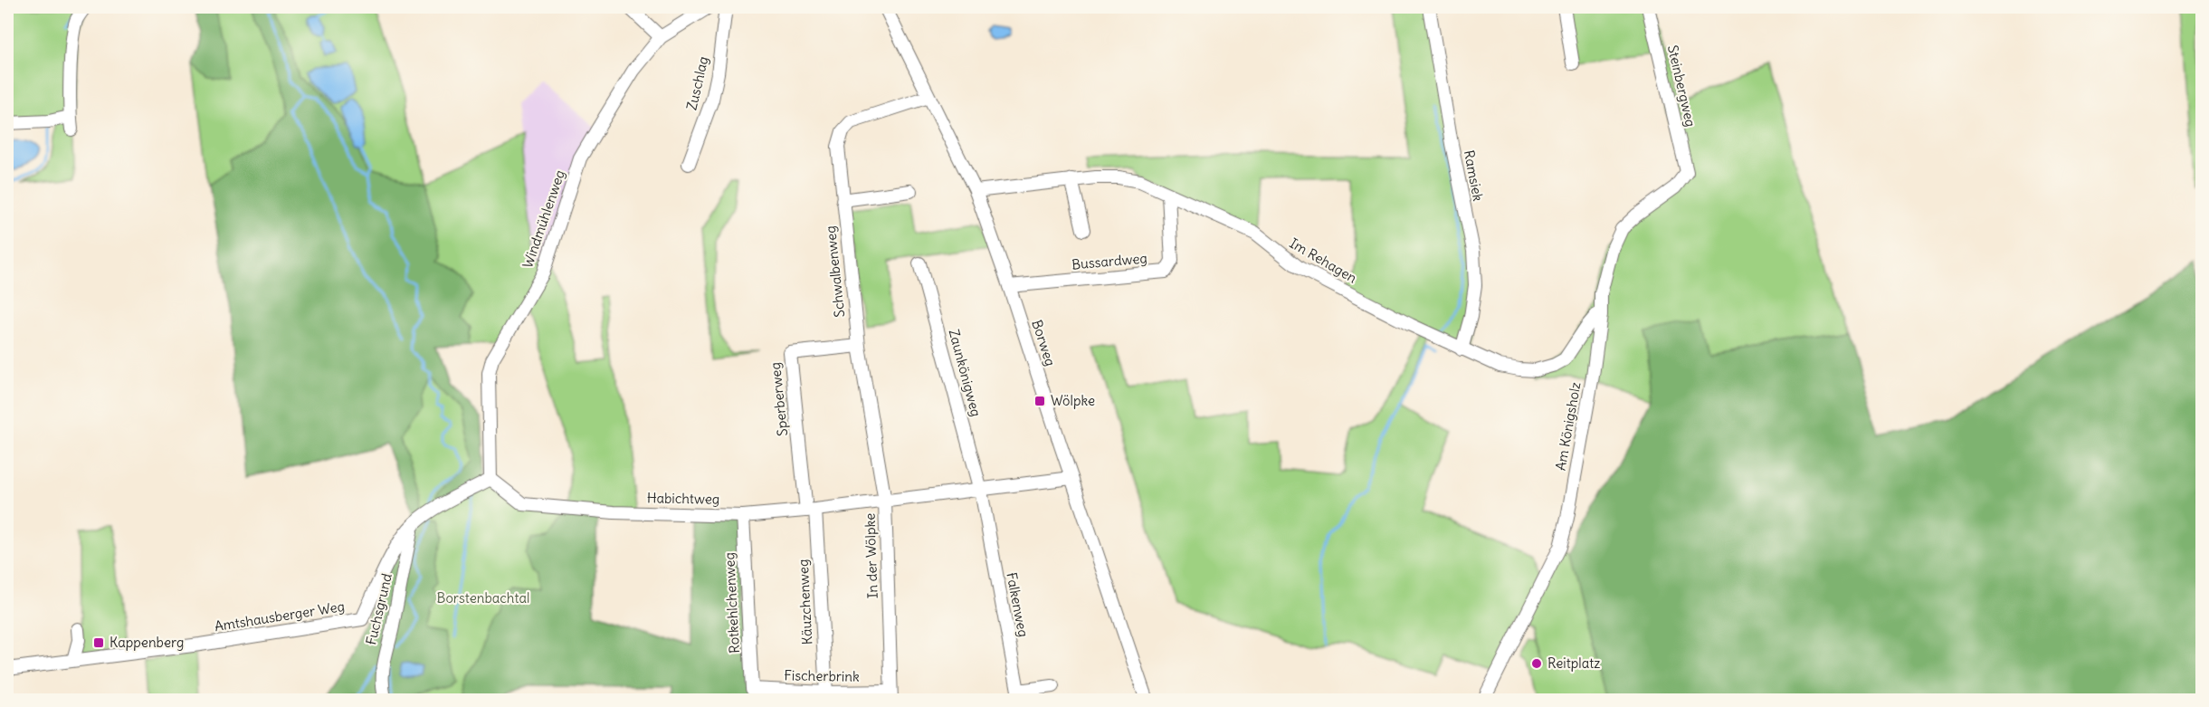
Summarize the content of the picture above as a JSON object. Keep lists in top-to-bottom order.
{
  "streets": {
    "street": [
      "Zuschlag",
      "Steinbergweg",
      "Ramsiek",
      "Windmühlenweg",
      "Im Rehagen",
      "Bussardweg",
      "Schwalbenweg",
      "Borweg",
      "Zaunkönigweg",
      "Sperberweg",
      "Am Königsholz",
      "Habichtweg",
      "In der Wölpke",
      "Käuzchenweg",
      "Rotkehlchenweg",
      "Falkenweg",
      "Fuchsgrund",
      "Amtshausberger Weg",
      "Fischerbrink"
    ]
  },
  "crossings": [
    ["Steinbergweg", "Am Königsholz"],
    ["Ramsiek", "Im Rehagen"],
    ["Windmühlenweg", "Habichtweg"],
    ["Windmühlenweg", "Amtshausberger Weg"],
    ["Im Rehagen", "Bussardweg"],
    ["Im Rehagen", "Borweg"],
    ["Im Rehagen", "Am Königsholz"],
    ["Bussardweg", "Borweg"],
    ["Schwalbenweg", "Borweg"],
    ["Schwalbenweg", "Sperberweg"],
    ["Schwalbenweg", "Habichtweg"],
    ["Schwalbenweg", "In der Wölpke"],
    ["Borweg", "In der Wölpke"],
    ["Zaunkönigweg", "In der Wölpke"],
    ["Zaunkönigweg", "Falkenweg"],
    ["Sperberweg", "Habichtweg"],
    ["Sperberweg", "Käuzchenweg"],
    ["Habichtweg", "In der Wölpke"],
    ["Habichtweg", "Käuzchenweg"],
    ["Habichtweg", "Rotkehlchenweg"],
    ["Habichtweg", "Amtshausberger Weg"],
    ["In der Wölpke", "Falkenweg"],
    ["In der Wölpke", "Fischerbrink"],
    ["Käuzchenweg", "Fischerbrink"],
    ["Rotkehlchenweg", "Fischerbrink"],
    ["Fuchsgrund", "Amtshausberger Weg"]
  ],
  "parks": ["Borstenbachtal"],
  "places": {
    "transit": ["Wölpke", "Kappenberg"],
    "other": ["Reitplatz"]
  }
}
